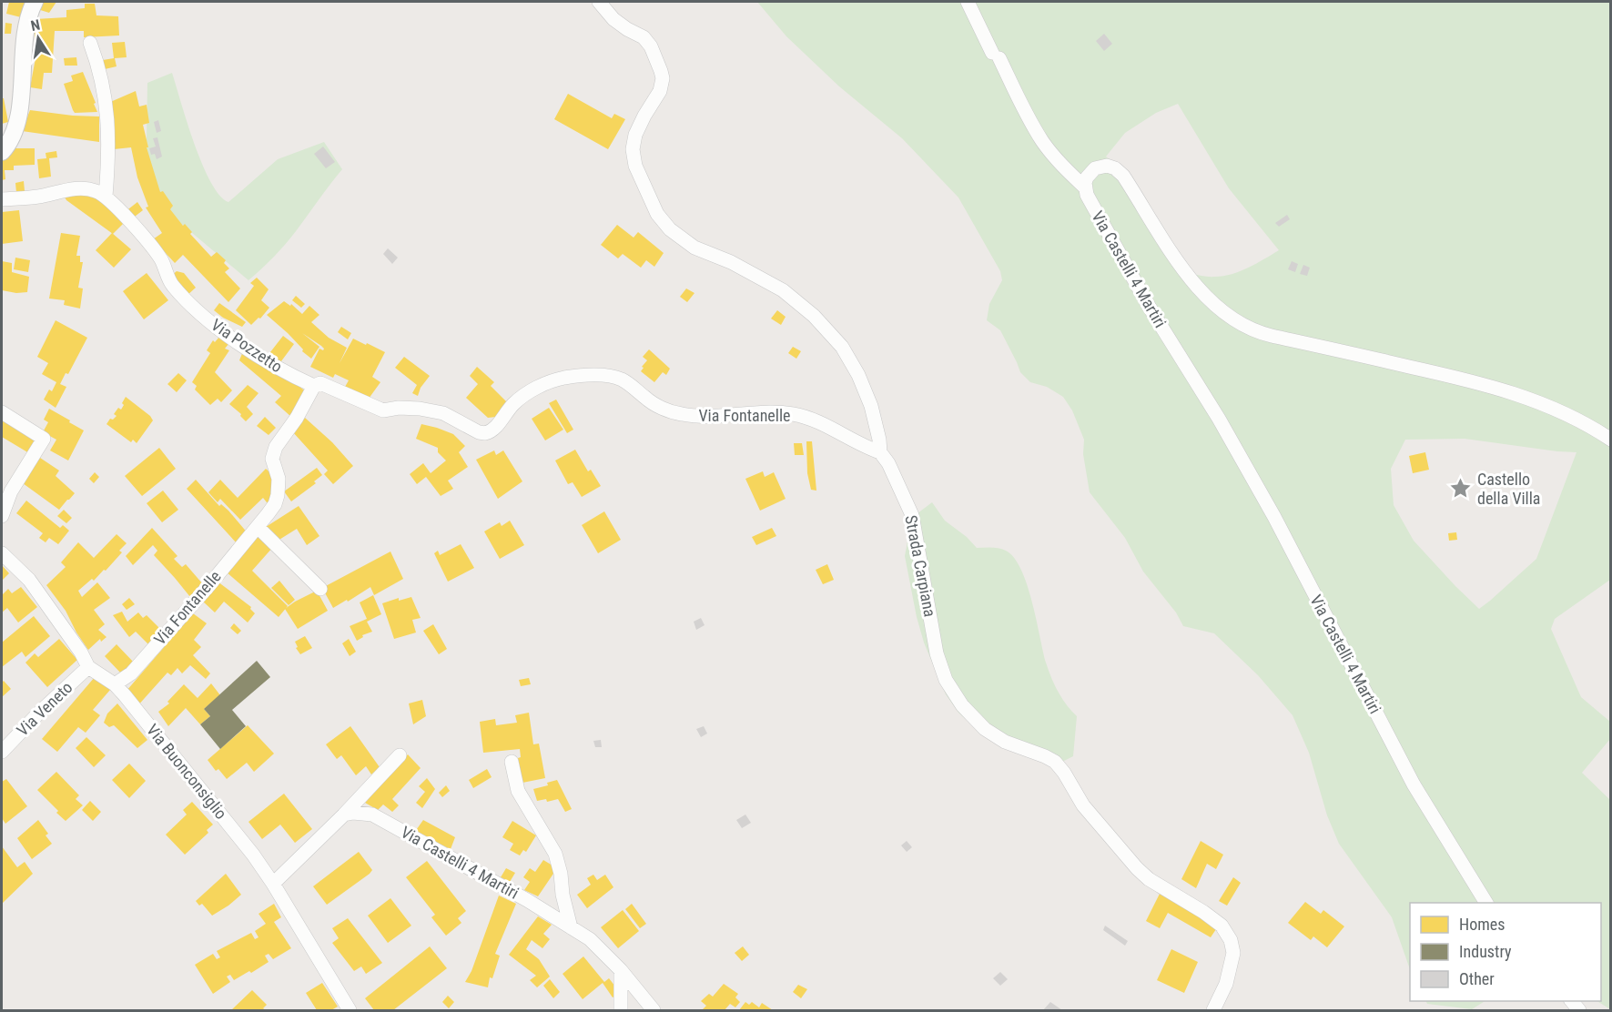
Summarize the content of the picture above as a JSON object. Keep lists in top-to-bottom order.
{
  "streets": {
    "street": [
      "Via Castelli 4 Martiri",
      "Via Pozzetto",
      "Via Fontanelle",
      "Strada Carpiana",
      "Via Veneto",
      "Via Buonconsiglio"
    ]
  },
  "crossings": [
    ["Via Pozzetto", "Via Fontanelle"],
    ["Via Fontanelle", "Strada Carpiana"],
    ["Via Fontanelle", "Via Buonconsiglio"],
    ["Via Veneto", "Via Buonconsiglio"]
  ],
  "places": {
    "place": ["Castello della Villa"]
  },
  "legend": ["Homes", "Industry", "Other"],
  "north": "top"
}
